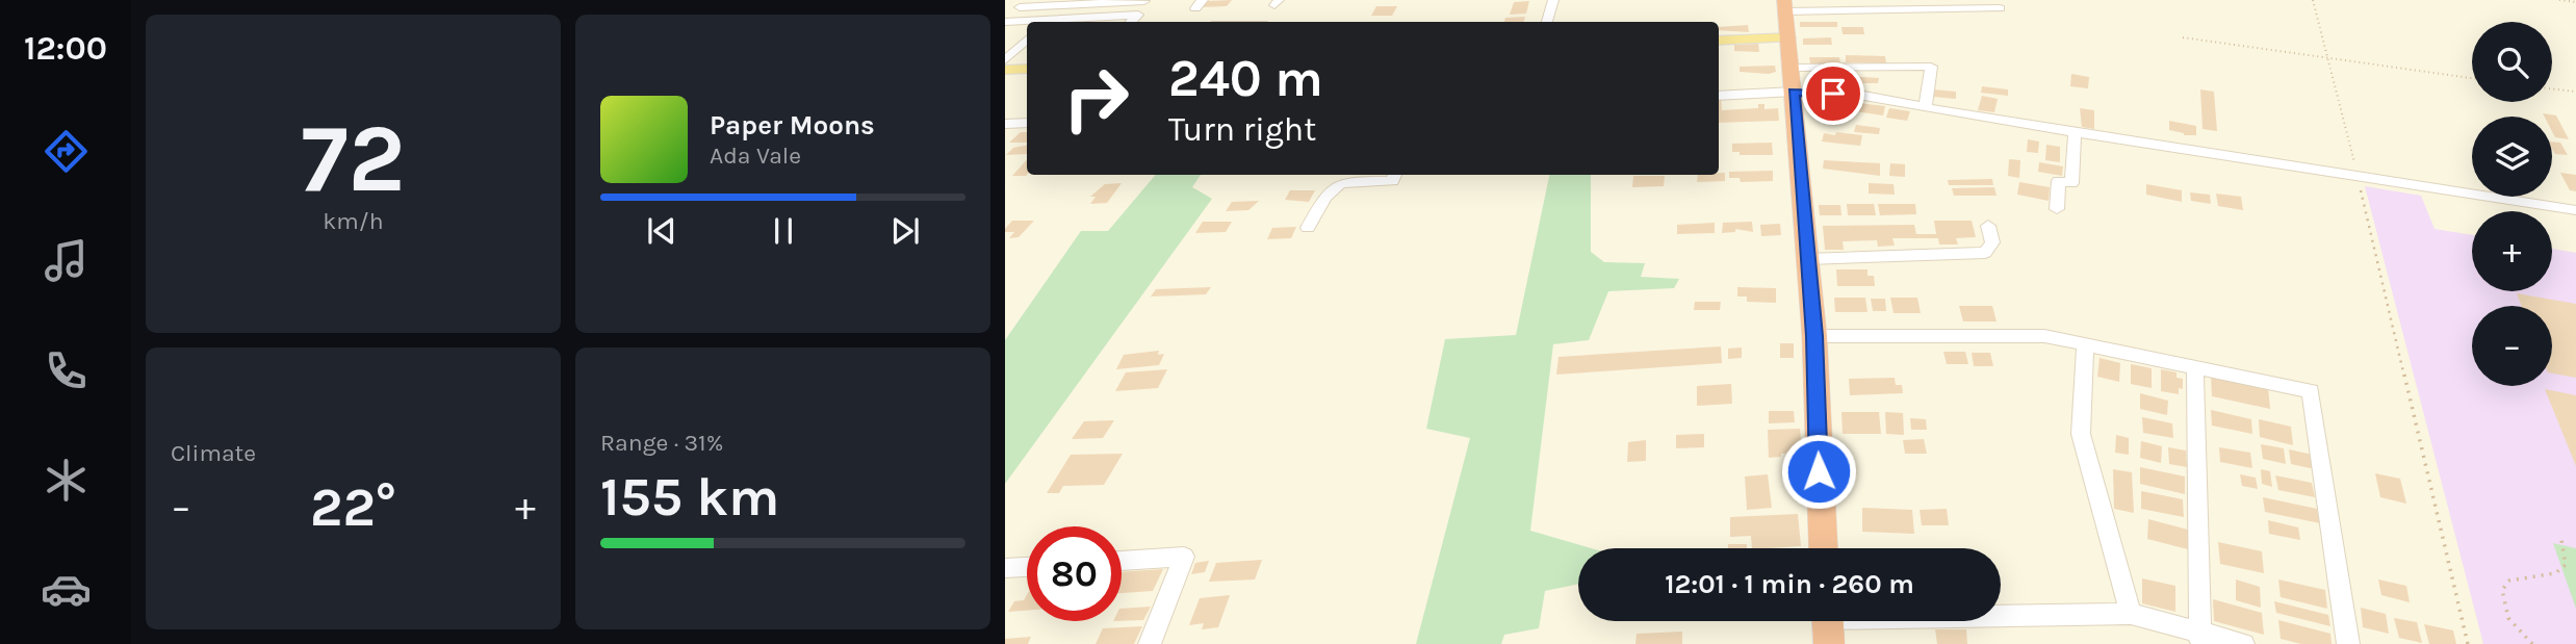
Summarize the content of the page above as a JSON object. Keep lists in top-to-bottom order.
{
  "page": {
    "tabs": "12:00",
    "tile": [
      ["72", "km/h"],
      "Climate",
      ["Range · 31%", "155 km"]
    ],
    "map_buttons": ["+", "−"],
    "turn": ["240 m", "Turn right"],
    "song": ["Paper Moons", "Ada Vale"],
    "heat": ["−", "22°", "+"],
    "limit": "80",
    "trip": "12:01 · 1 min · 260 m"
  }
}
